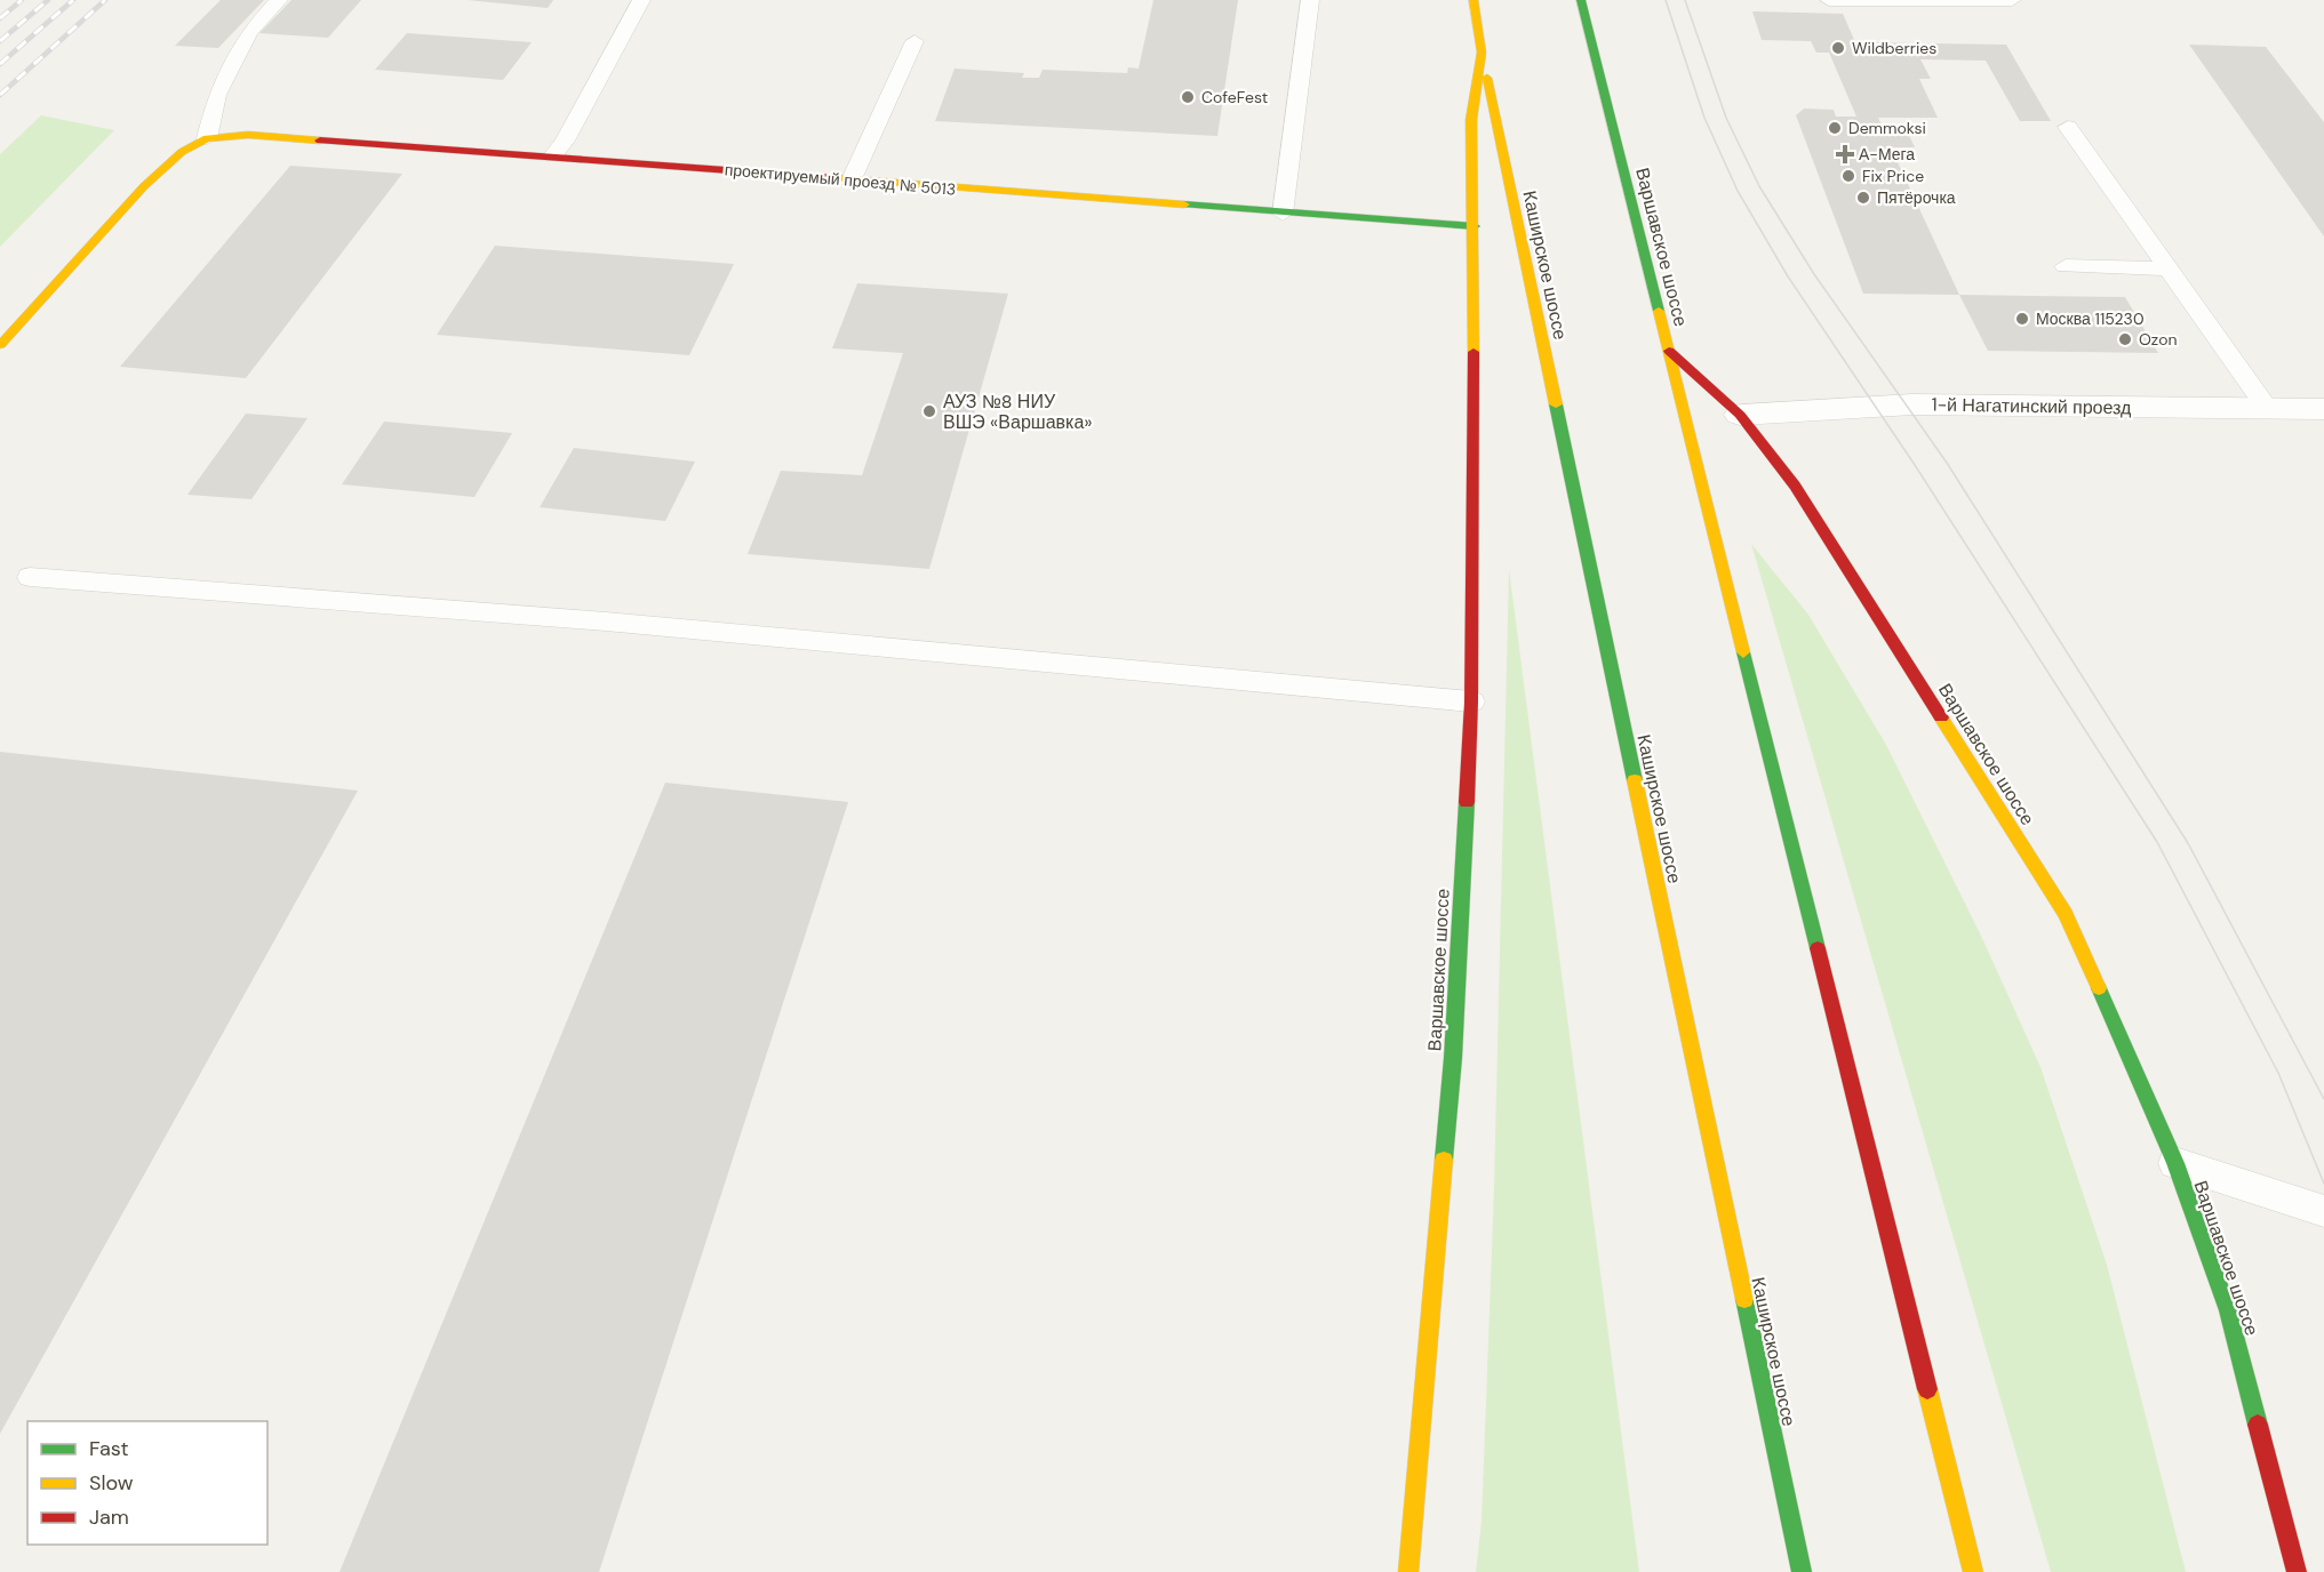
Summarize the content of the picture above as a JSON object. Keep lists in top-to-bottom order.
{
  "streets": {
    "main road": ["проектируемый проезд № 5013", "Варшавское шоссе", "Каширское шоссе"],
    "street": ["1-й Нагатинский проезд"]
  },
  "crossings": [
    ["проектируемый проезд № 5013", "Варшавское шоссе"],
    ["Варшавское шоссе", "Каширское шоссе"],
    ["Варшавское шоссе", "1-й Нагатинский проезд"]
  ],
  "places": {
    "other": [
      "Wildberries",
      "CofeFest",
      "Demmoksi",
      "Fix Price",
      "Пятёрочка",
      "Москва 115230",
      "Ozon",
      "АУЗ №8 НИУ ВШЭ «Варшавка»"
    ],
    "health": ["А-Мега"]
  },
  "legend": ["Fast", "Slow", "Jam"]
}
